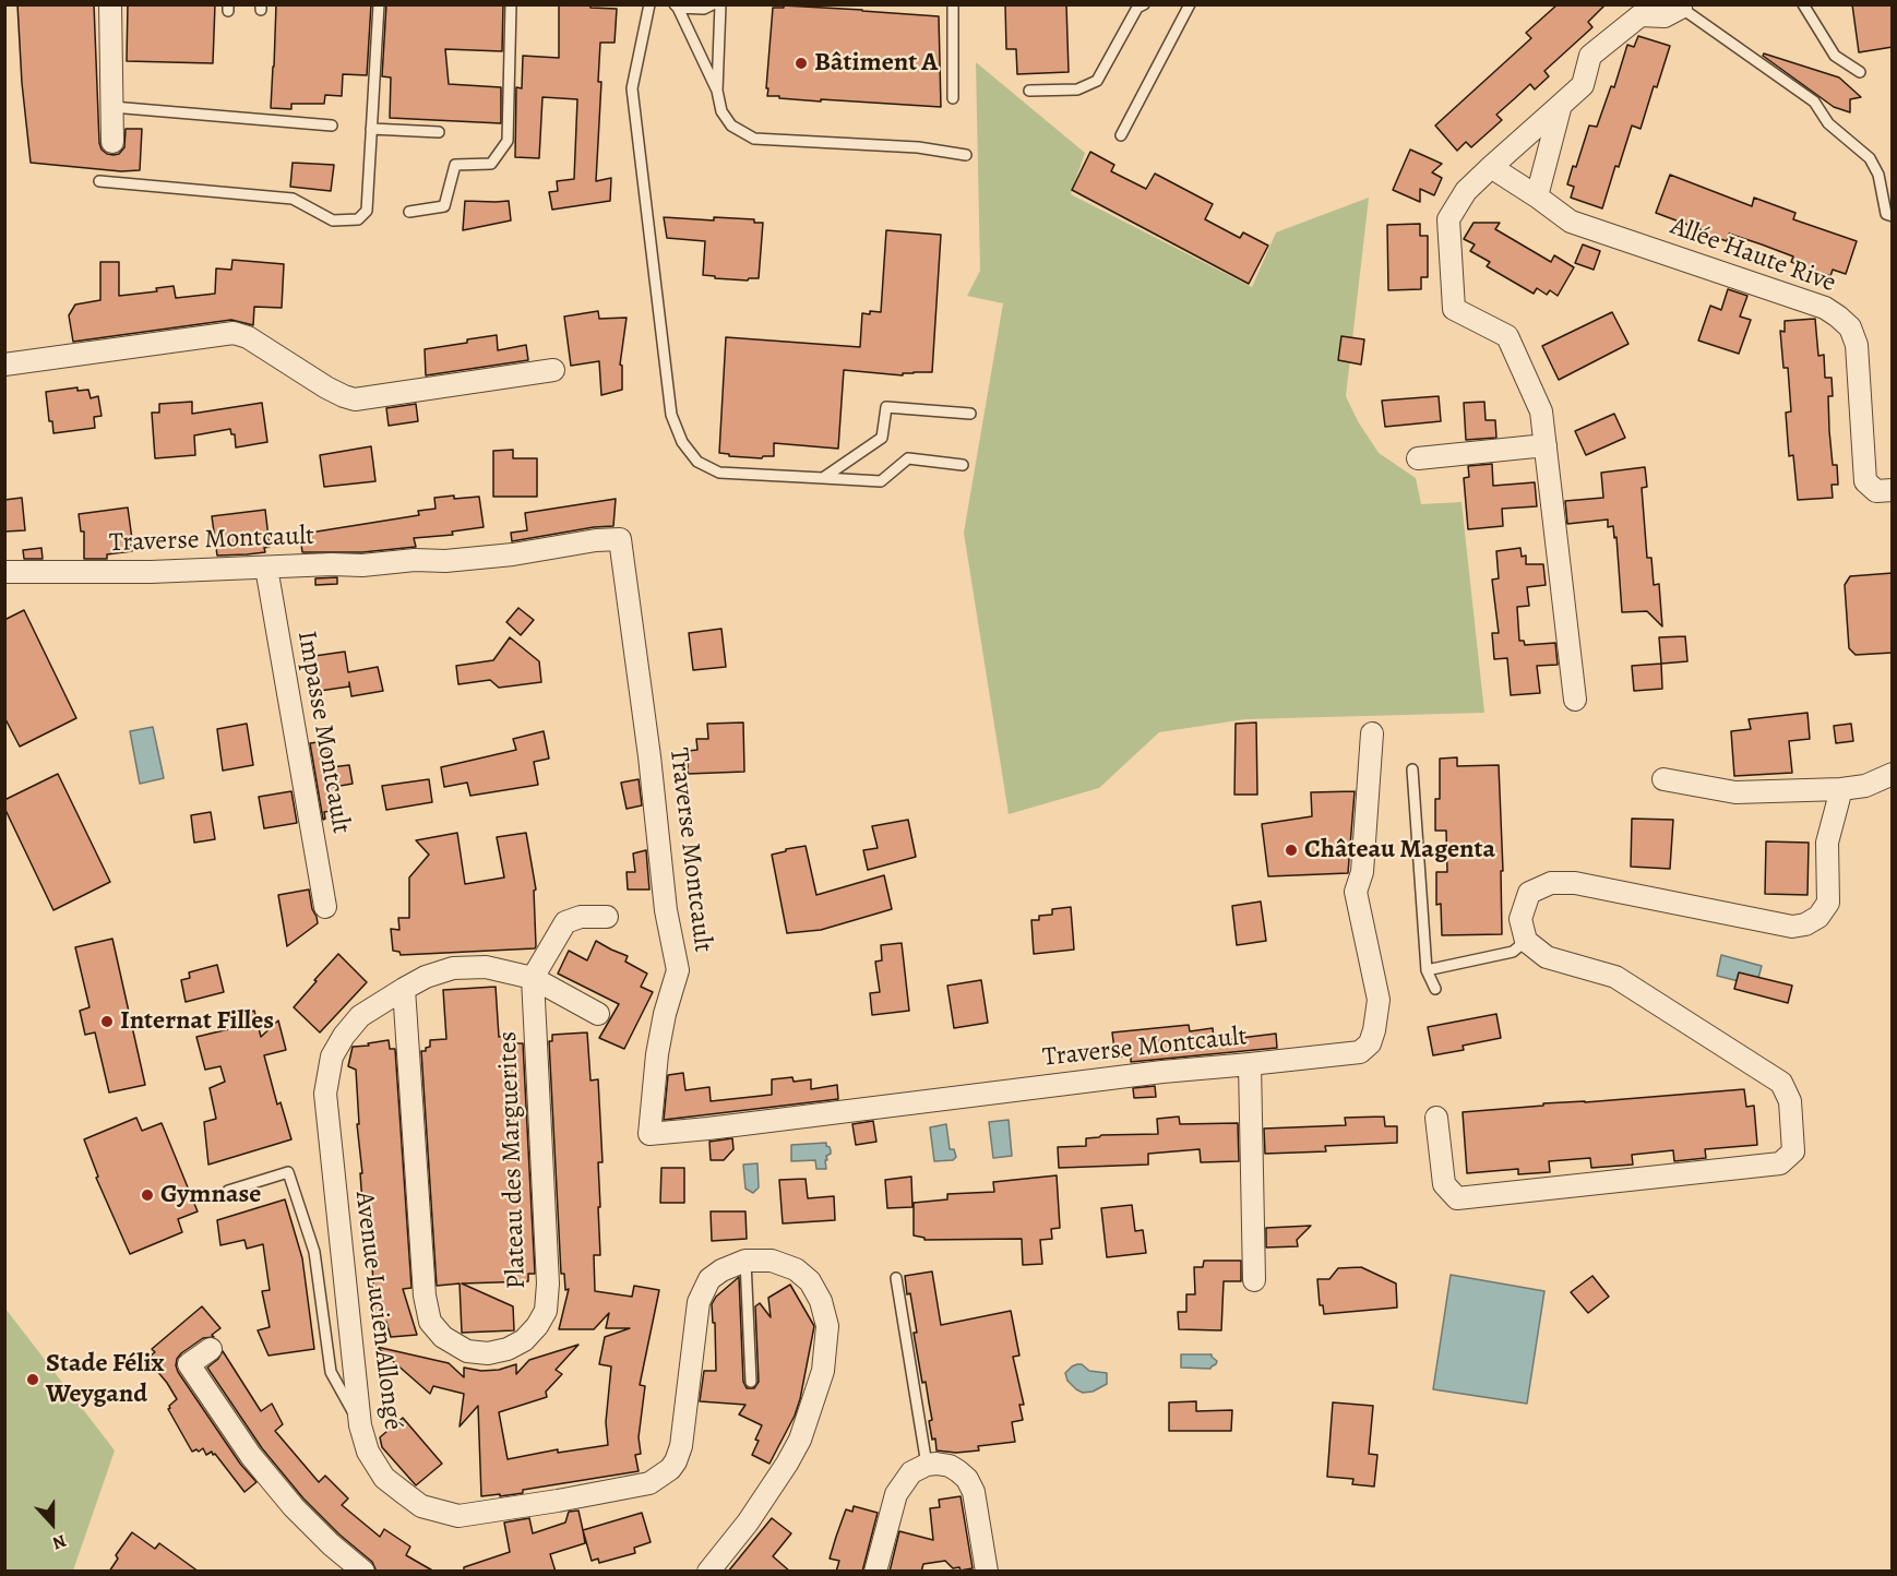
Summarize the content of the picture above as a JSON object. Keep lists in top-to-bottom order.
{
  "streets": {
    "street": [
      "Allée Haute Rive",
      "Traverse Montcault",
      "Impasse Montcault",
      "Plateau des Marguerites",
      "Avenue Lucien Allongé"
    ]
  },
  "crossings": [
    ["Traverse Montcault", "Impasse Montcault"],
    ["Plateau des Marguerites", "Avenue Lucien Allongé"]
  ],
  "places": [
    "Bâtiment A",
    "Château Magenta",
    "Internat Filles",
    "Gymnase",
    "Stade Félix Weygand"
  ],
  "north": "bottom"
}
